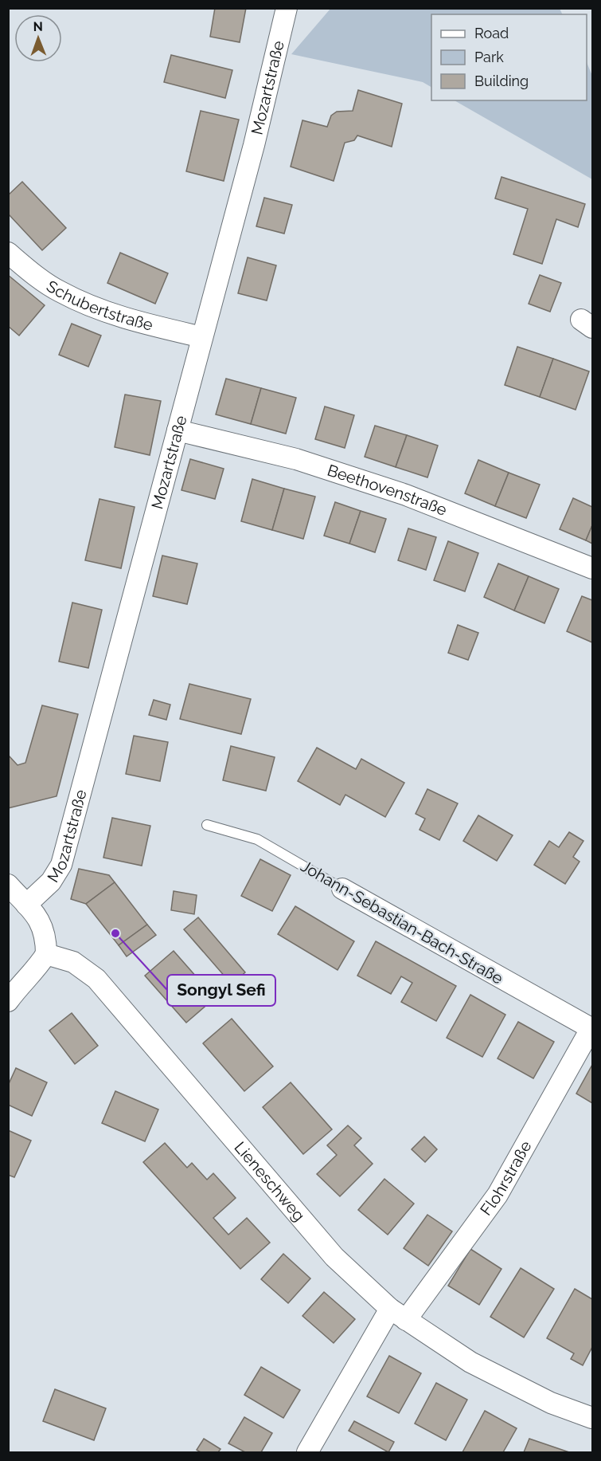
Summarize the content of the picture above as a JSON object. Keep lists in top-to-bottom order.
{
  "streets": {
    "street": [
      "Mozartstraße",
      "Schubertstraße",
      "Beethovenstraße",
      "Johann-Sebastian-Bach-Straße",
      "Flohrstraße",
      "Lieneschweg"
    ]
  },
  "crossings": [
    ["Mozartstraße", "Schubertstraße"],
    ["Mozartstraße", "Beethovenstraße"],
    ["Johann-Sebastian-Bach-Straße", "Flohrstraße"],
    ["Flohrstraße", "Lieneschweg"]
  ],
  "places": ["Songyl Sefi"],
  "legend": ["Road", "Park", "Building"],
  "north": "top"
}
